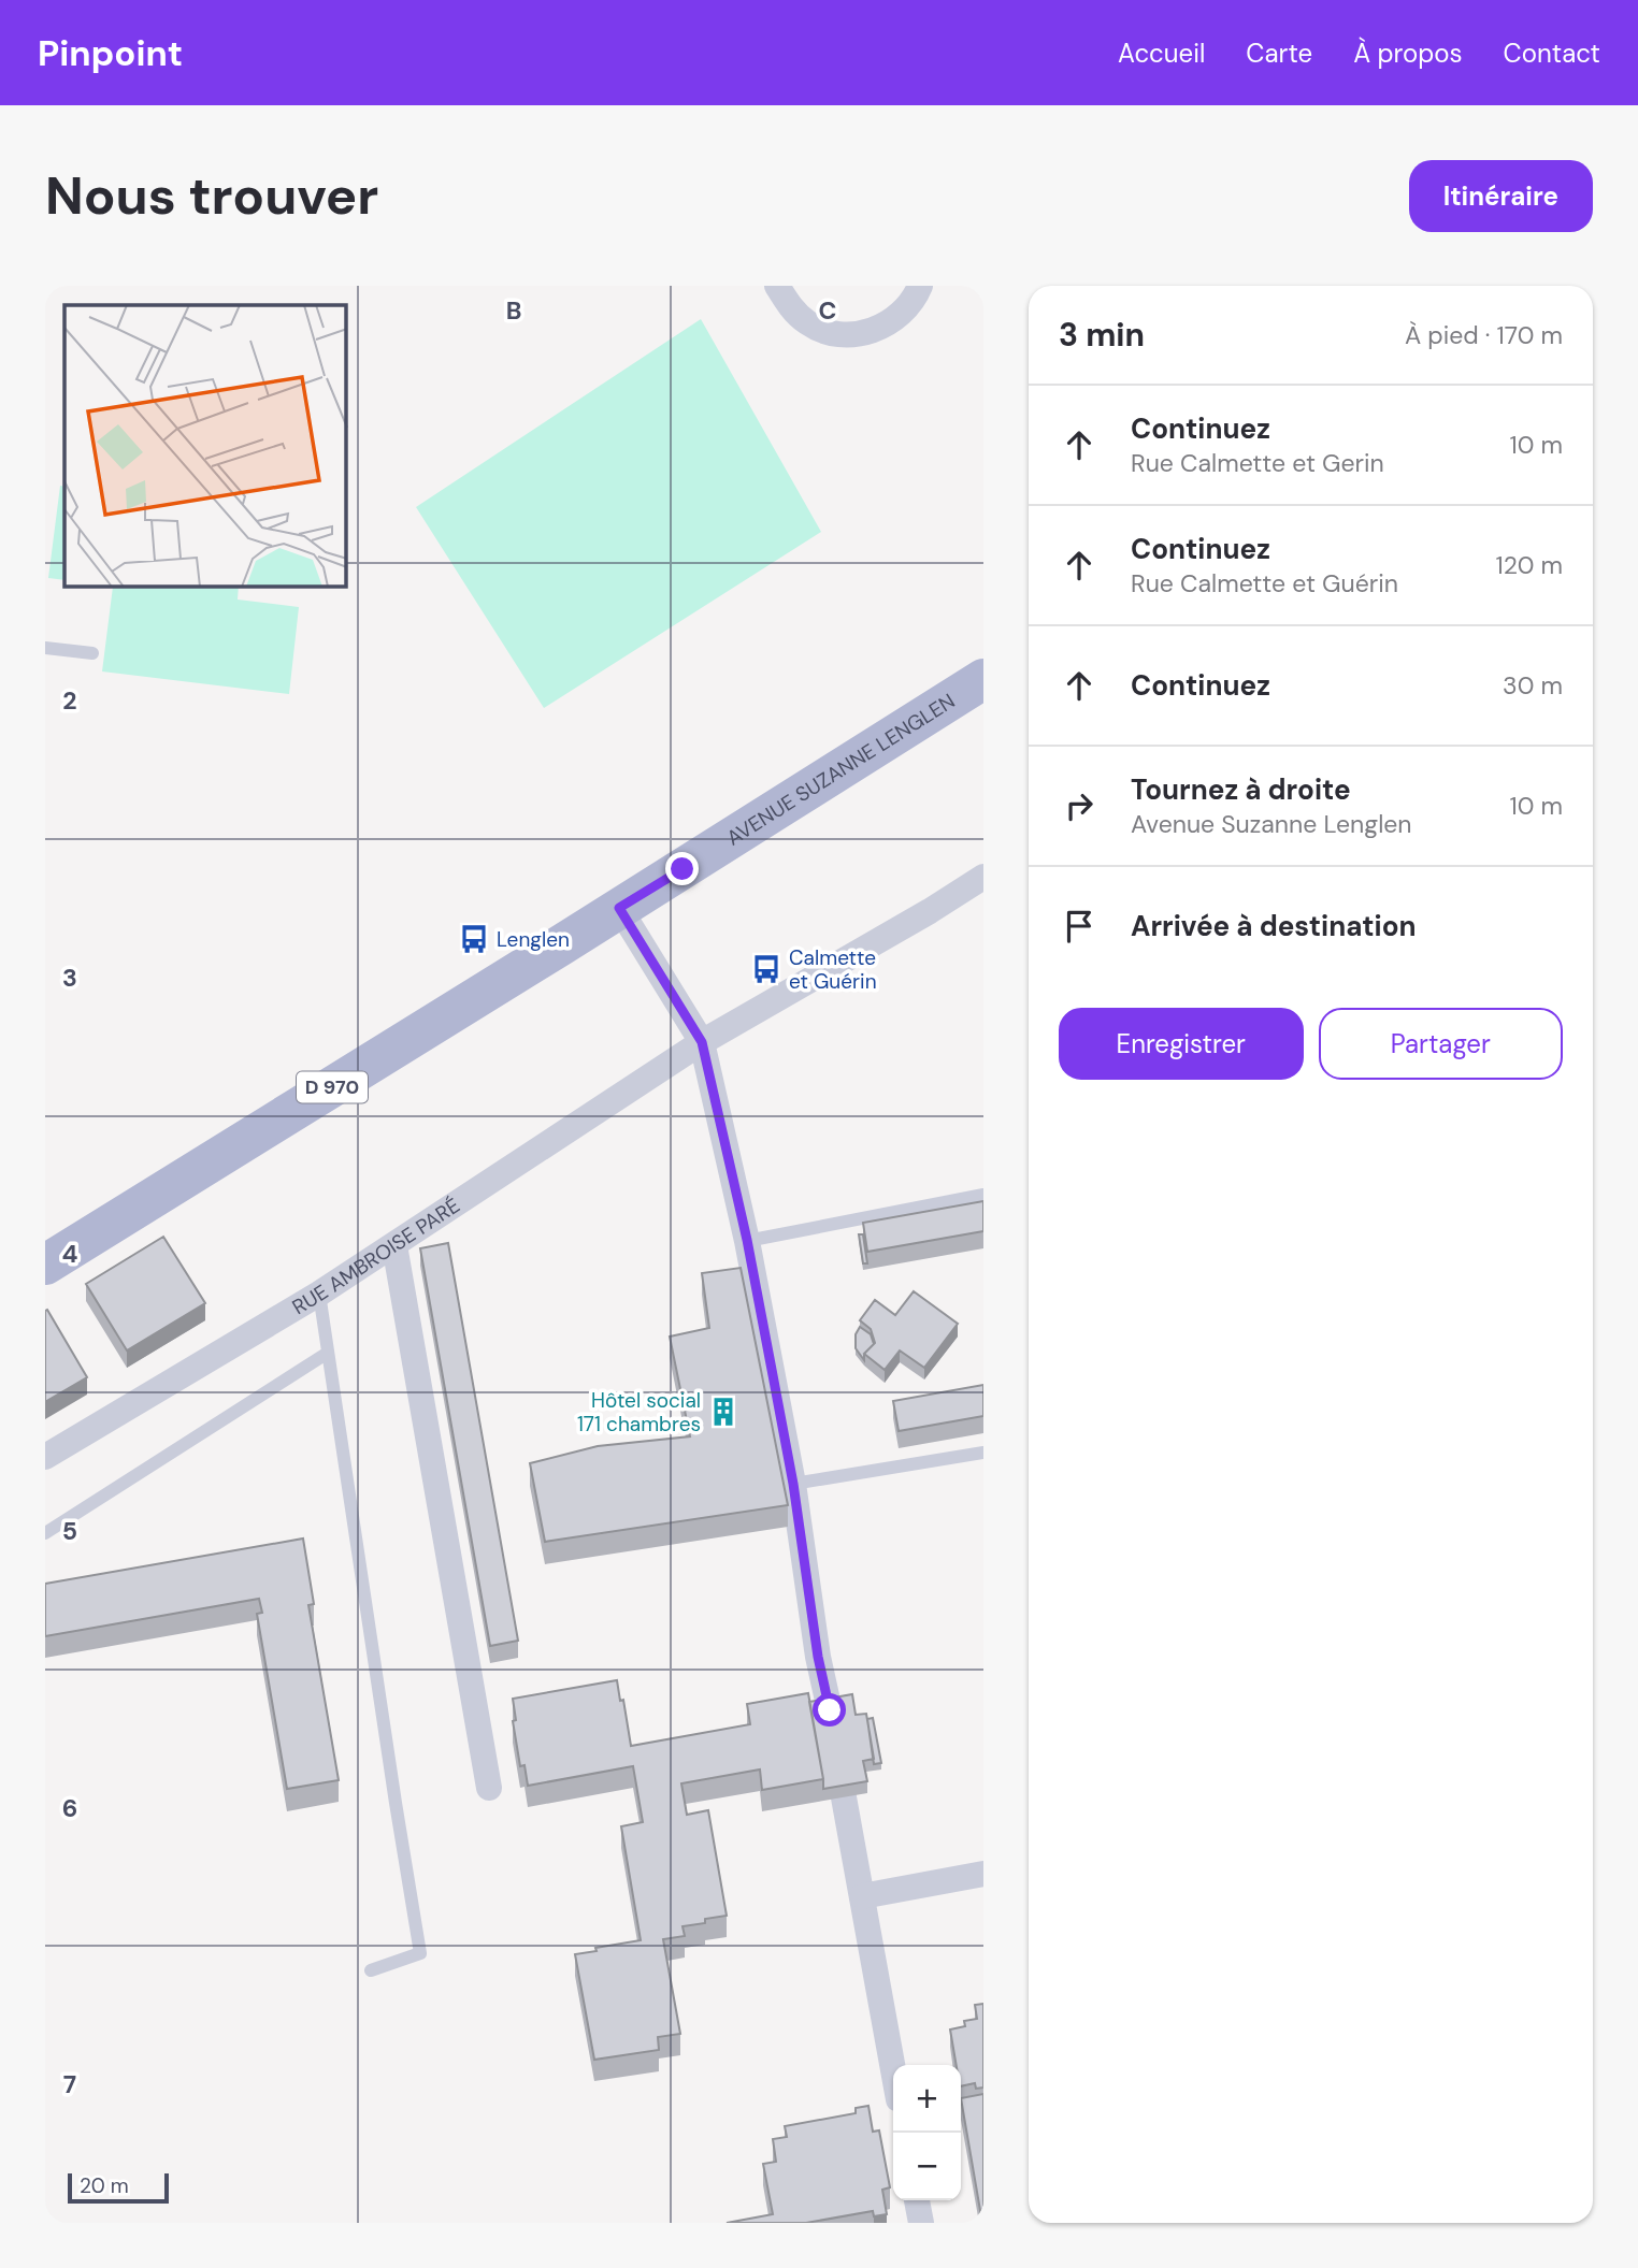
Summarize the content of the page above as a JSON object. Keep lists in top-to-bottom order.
{
  "streets": {
    "main road": ["AVENUE SUZANNE LENGLEN", "D 970"],
    "street": ["RUE AMBROISE PARÉ"]
  },
  "places": {
    "bus stop": ["Lenglen", "Calmette et Guérin"],
    "building": ["Hôtel social 171 chambres"]
  },
  "scale_bar": "20 m",
  "page": {
    "header": "Pinpoint",
    "nav": [
      "Accueil",
      "Carte",
      "À propos",
      "Contact"
    ],
    "buttons": [
      "Itinéraire",
      ["Enregistrer", "Partager"]
    ],
    "title": "Nous trouver",
    "heading": ["3 min", "À pied · 170 m"],
    "list": [
      ["Continuez", "Rue Calmette et Gerin", "10 m"],
      ["Continuez", "Rue Calmette et Guérin", "120 m"],
      ["Continuez", "30 m"],
      ["Tournez à droite", "Avenue Suzanne Lenglen", "10 m"],
      "Arrivée à destination"
    ],
    "map_buttons": ["+", "−"],
    "scale": "20 m"
  },
  "grid": {
    "columns": ["B", "C"],
    "rows": [
      "2",
      "3",
      "4",
      "5",
      "6",
      "7"
    ]
  }
}
